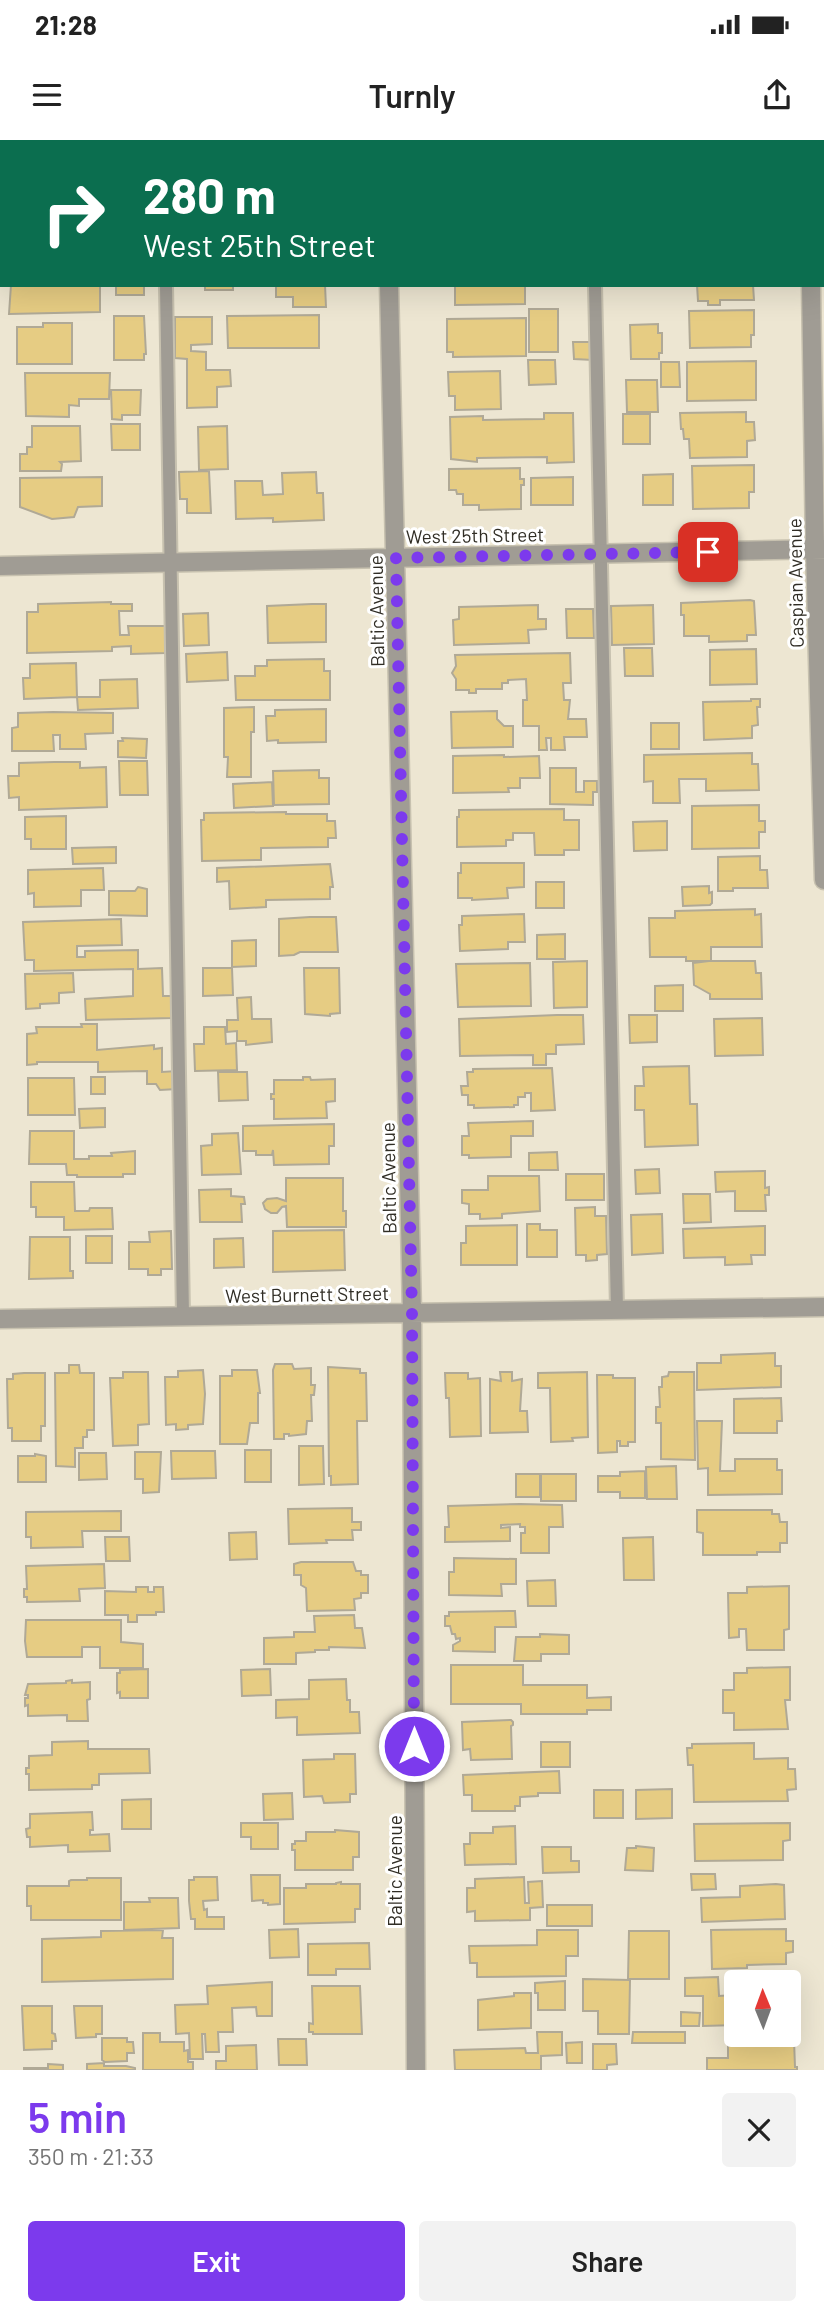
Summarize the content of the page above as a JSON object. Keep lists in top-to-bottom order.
{
  "streets": {
    "street": [
      "West 25th Street",
      "Caspian Avenue",
      "Baltic Avenue",
      "West Burnett Street"
    ]
  },
  "crossings": [
    ["West 25th Street", "Caspian Avenue"],
    ["West 25th Street", "Baltic Avenue"],
    ["Baltic Avenue", "West Burnett Street"]
  ],
  "north": "top",
  "page": {
    "status": "21:28",
    "header": "Turnly",
    "turn": ["280 m", "West 25th Street"],
    "heading": ["5 min", "350 m · 21:33"],
    "buttons": ["Exit", "Share"]
  }
}
